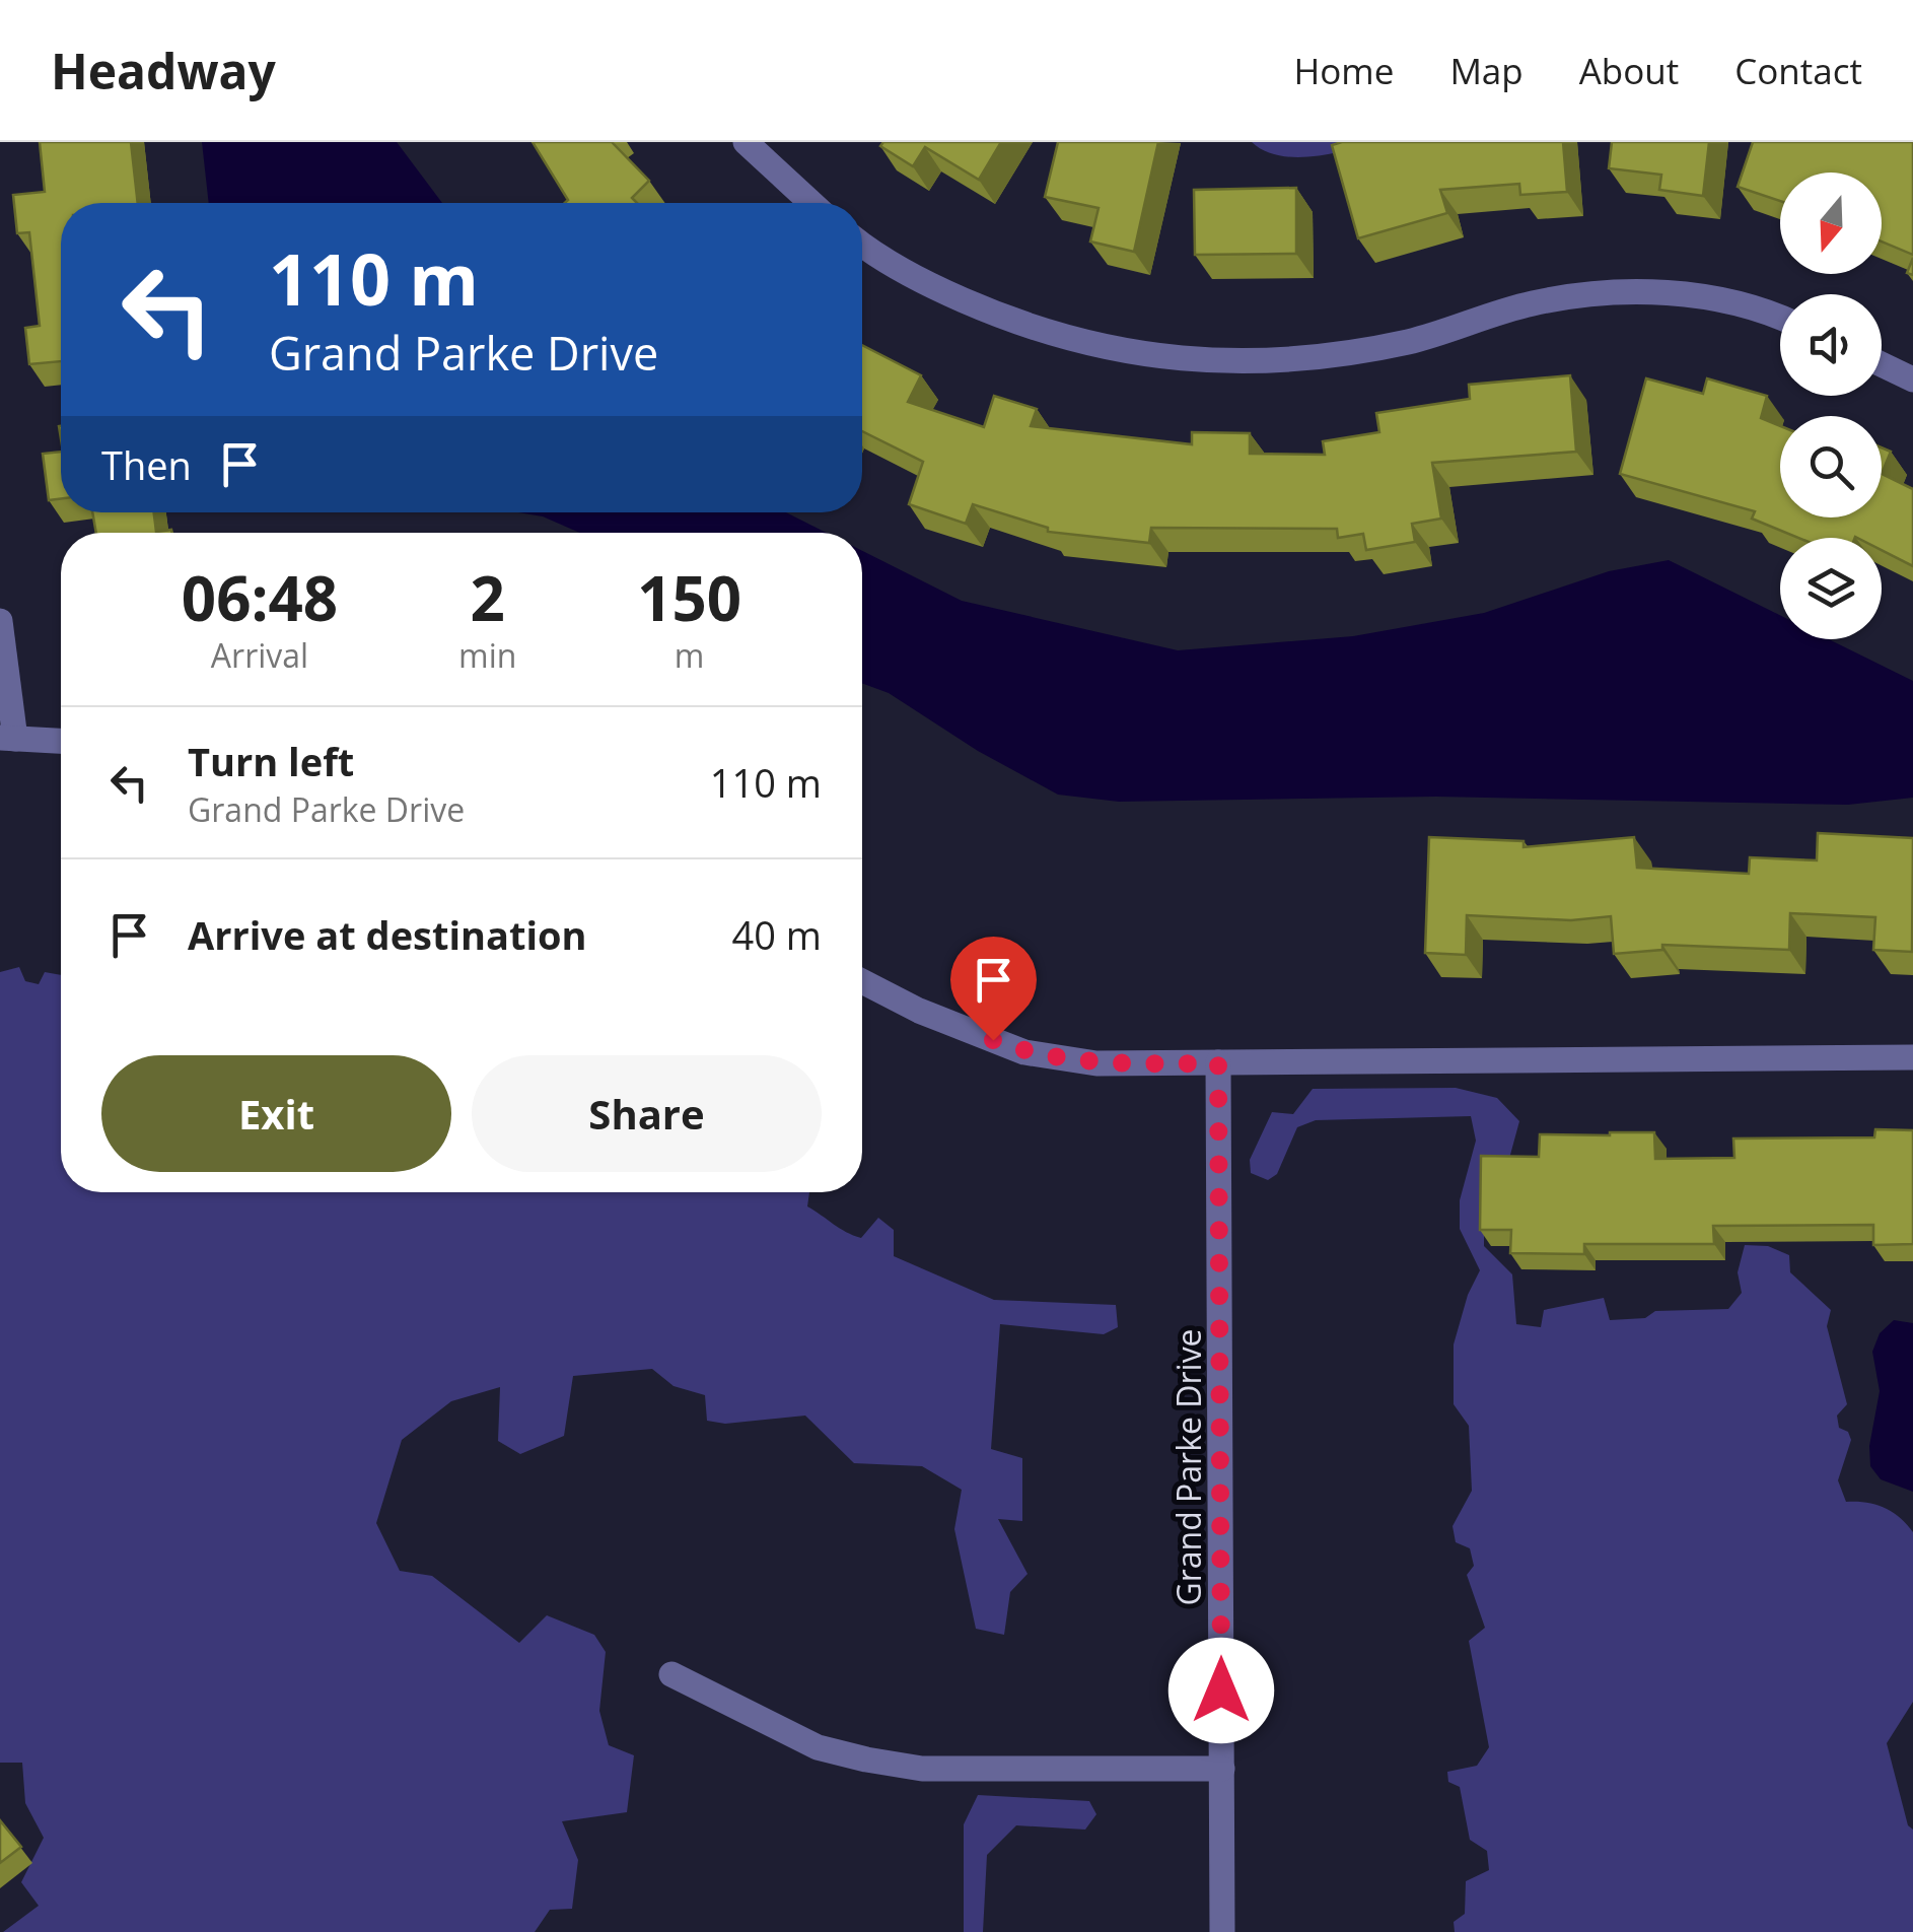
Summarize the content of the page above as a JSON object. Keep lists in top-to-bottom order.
{
  "streets": {
    "street": ["Grand Parke Drive"]
  },
  "north": "bottom",
  "page": {
    "header": "Headway",
    "nav": [
      "Home",
      "Map",
      "About",
      "Contact"
    ],
    "turn": ["110 m", "Grand Parke Drive"],
    "then": "Then",
    "eta": [
      "06:48",
      "Arrival",
      "2",
      "min",
      "150",
      "m"
    ],
    "list": [
      {
        "name": "Turn left",
        "note": "Grand Parke Drive",
        "value": "110 m"
      },
      {
        "name": "Arrive at destination",
        "value": "40 m"
      }
    ],
    "buttons": ["Exit", "Share"]
  }
}
